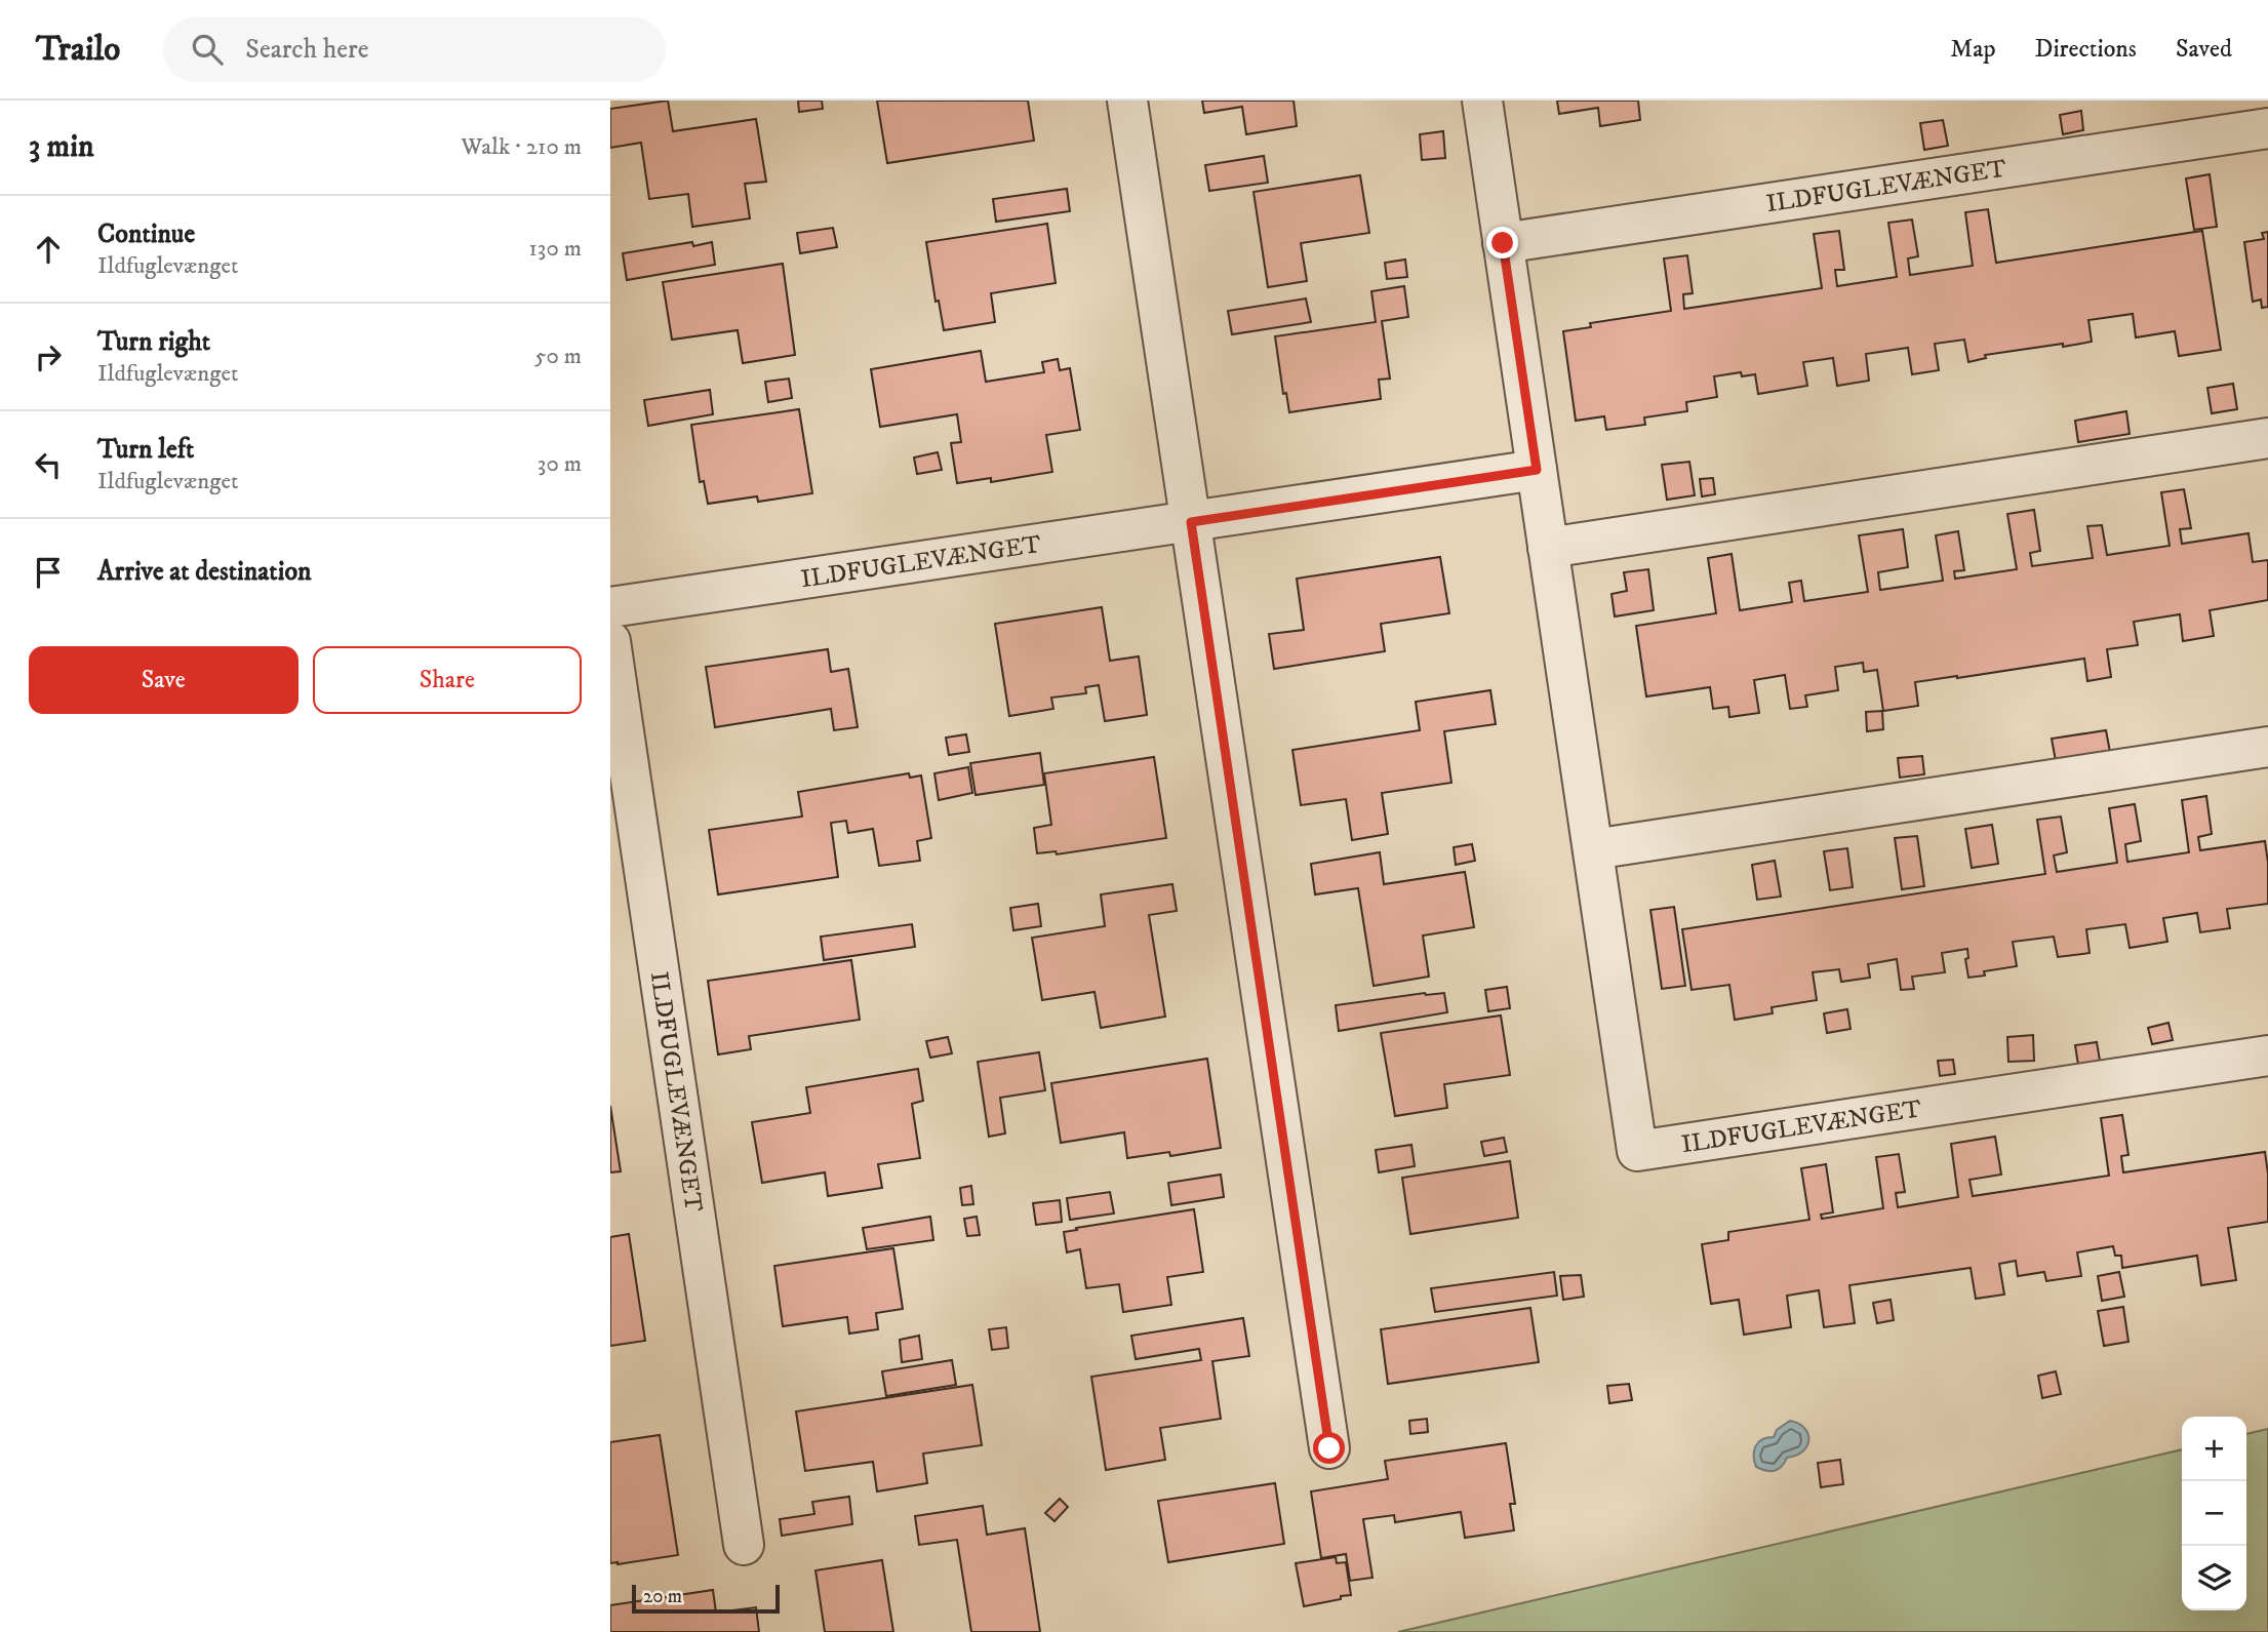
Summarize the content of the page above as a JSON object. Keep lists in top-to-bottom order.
{
  "streets": {
    "street": ["ILDFUGLEVÆNGET"]
  },
  "scale_bar": "20 m",
  "page": {
    "header": "Trailo",
    "search": "Search here",
    "nav": ["Map", "Directions", "Saved"],
    "heading": ["3 min", "Walk · 210 m"],
    "list": [
      ["Continue", "Ildfuglevænget", "130 m"],
      ["Turn right", "Ildfuglevænget", "50 m"],
      ["Turn left", "Ildfuglevænget", "30 m"],
      "Arrive at destination"
    ],
    "buttons": ["Save", "Share"],
    "map_buttons": ["+", "−"],
    "scale": "20 m"
  }
}
